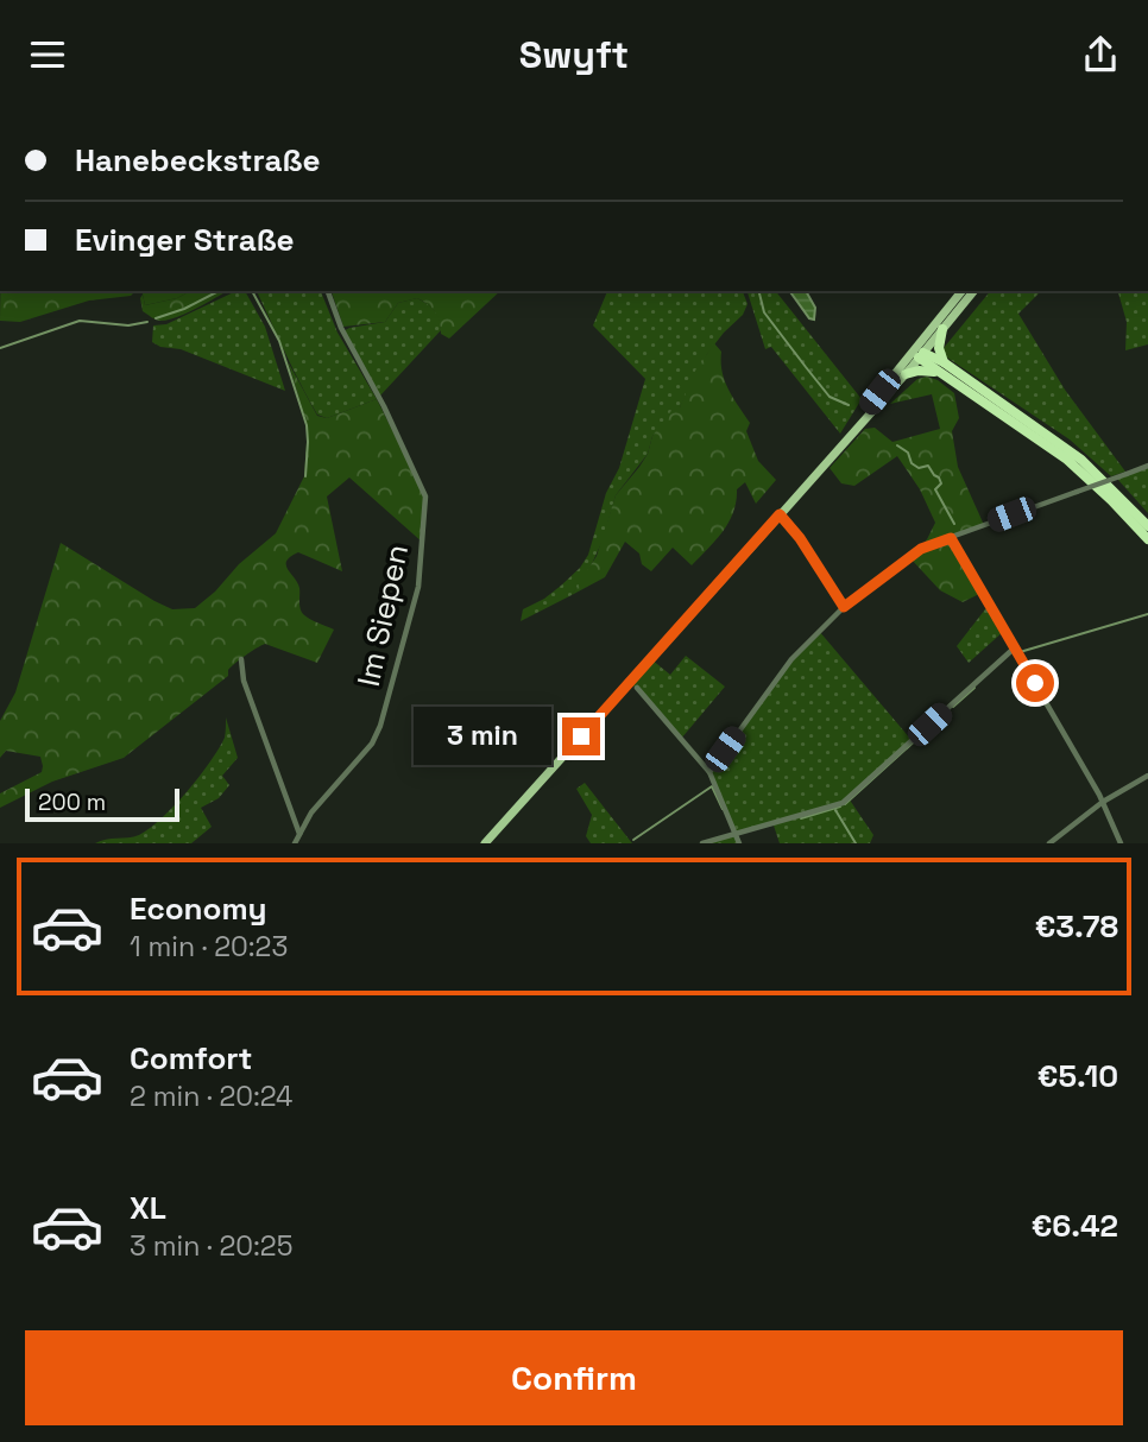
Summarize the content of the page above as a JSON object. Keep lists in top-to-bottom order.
{
  "streets": {
    "street": ["Im Siepen"]
  },
  "scale_bar": "200 m",
  "page": {
    "header": "Swyft",
    "banner": ["Hanebeckstraße", "Evinger Straße"],
    "bubble": "3 min",
    "scale": "200 m",
    "list": [
      {
        "name": "Economy",
        "note": "1 min · 20:23",
        "value": "€3.78"
      },
      {
        "name": "Comfort",
        "note": "2 min · 20:24",
        "value": "€5.10"
      },
      {
        "name": "XL",
        "note": "3 min · 20:25",
        "value": "€6.42"
      }
    ],
    "buttons": "Confirm"
  }
}
